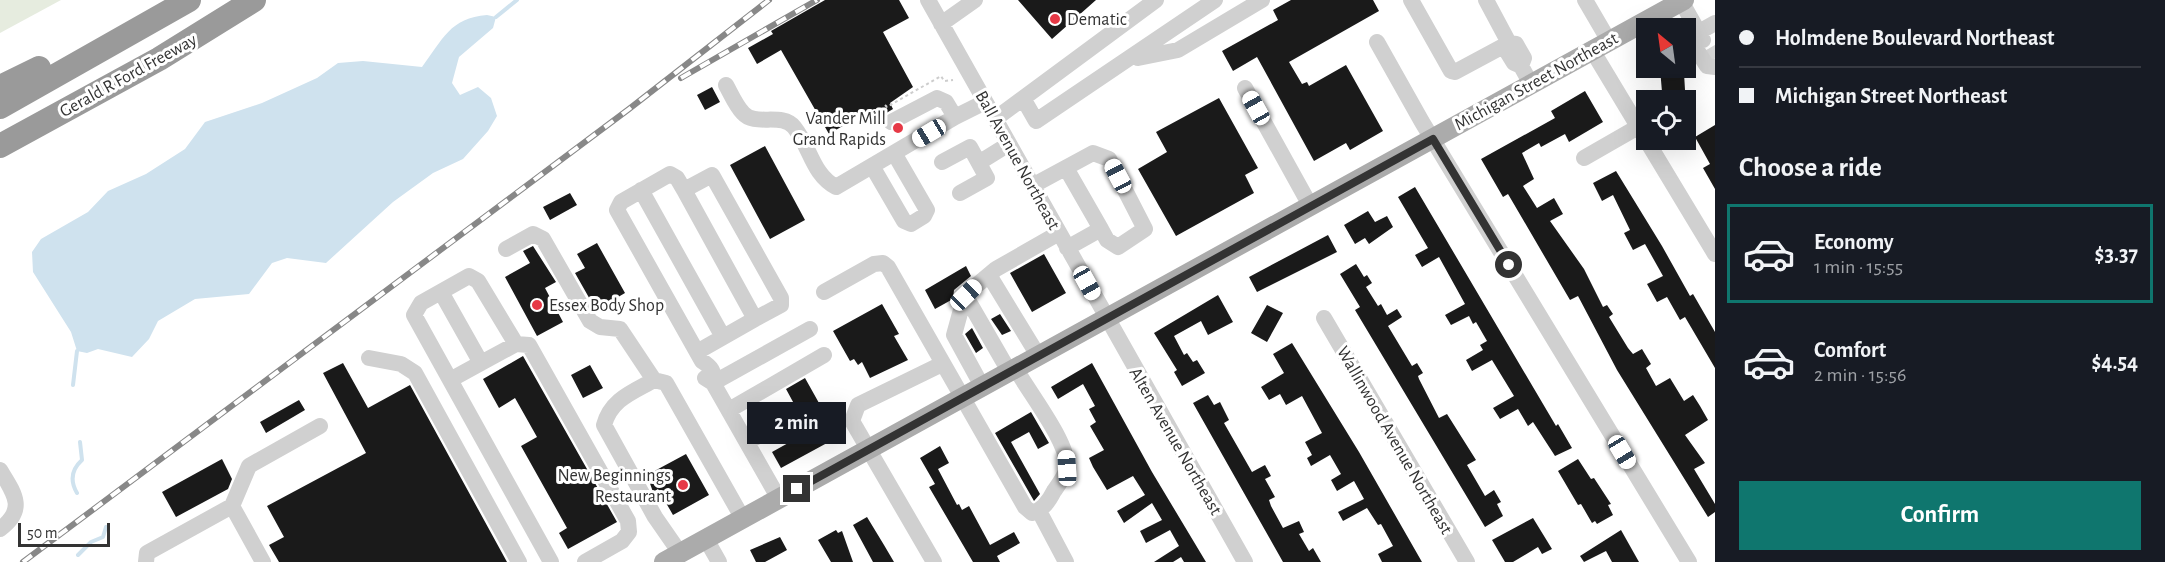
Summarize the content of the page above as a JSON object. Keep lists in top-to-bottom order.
{
  "streets": {
    "highway": ["Gerald R Ford Freeway"],
    "main road": ["Michigan Street Northeast"],
    "street": ["Ball Avenue Northeast", "Wallinwood Avenue Northeast", "Alten Avenue Northeast"]
  },
  "crossings": [
    ["Michigan Street Northeast", "Ball Avenue Northeast"],
    ["Michigan Street Northeast", "Alten Avenue Northeast"],
    ["Ball Avenue Northeast", "Alten Avenue Northeast"]
  ],
  "places": [
    "Dematic",
    "Vander Mill Grand Rapids",
    "Essex Body Shop",
    "New Beginnings Restaurant"
  ],
  "scale_bar": "50 m",
  "north": "top left",
  "page": {
    "banner": ["Holmdene Boulevard Northeast", "Michigan Street Northeast"],
    "heading": "Choose a ride",
    "list": [
      {
        "name": "Economy",
        "note": "1 min · 15:55",
        "value": "$3.37"
      },
      {
        "name": "Comfort",
        "note": "2 min · 15:56",
        "value": "$4.54"
      }
    ],
    "bubble": "2 min",
    "buttons": "Confirm",
    "scale": "50 m"
  }
}
